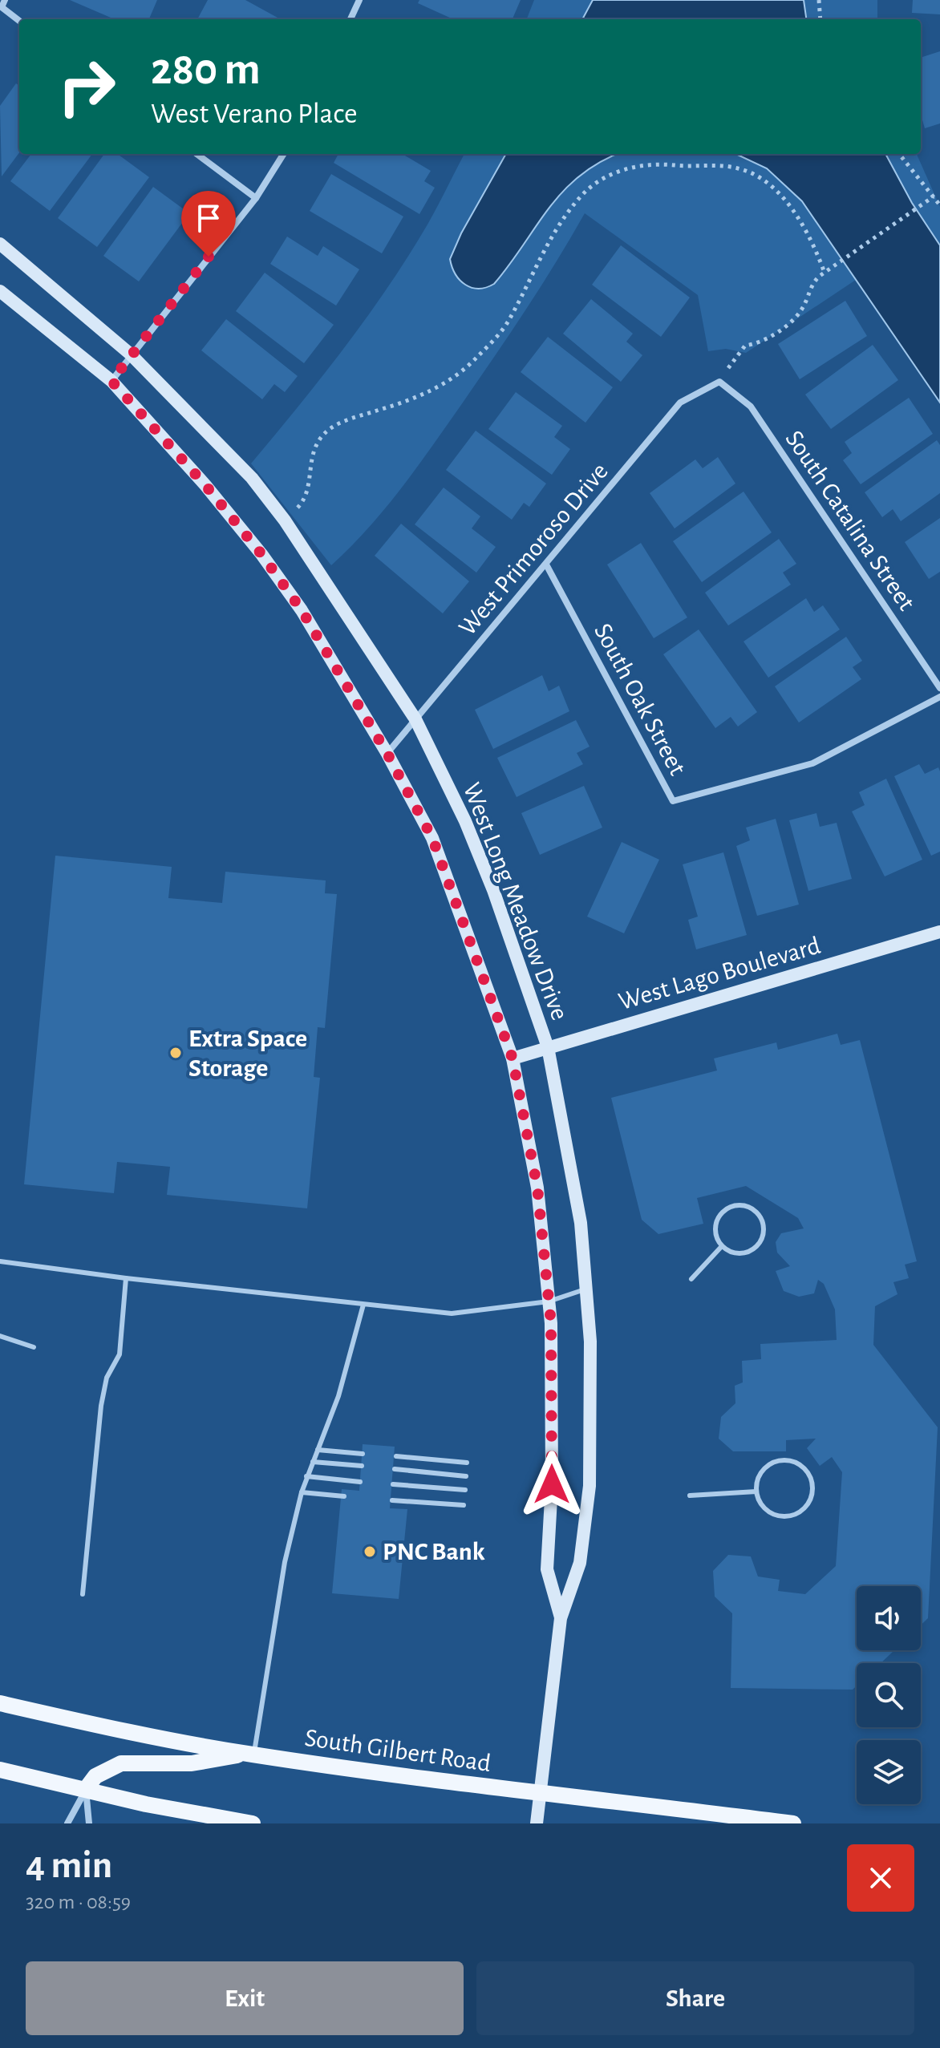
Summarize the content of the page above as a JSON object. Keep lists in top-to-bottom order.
{
  "streets": {
    "main road": ["South Gilbert Road"],
    "street": [
      "South Catalina Street",
      "West Primoroso Drive",
      "South Oak Street",
      "West Long Meadow Drive",
      "West Lago Boulevard"
    ]
  },
  "crossings": [
    ["South Catalina Street", "West Primoroso Drive"],
    ["West Primoroso Drive", "South Oak Street"],
    ["West Primoroso Drive", "West Long Meadow Drive"],
    ["West Long Meadow Drive", "West Lago Boulevard"],
    ["West Long Meadow Drive", "South Gilbert Road"]
  ],
  "places": ["Extra Space Storage", "PNC Bank"],
  "page": {
    "turn": ["280 m", "West Verano Place"],
    "heading": ["4 min", "320 m · 08:59"],
    "buttons": ["Exit", "Share"]
  }
}
